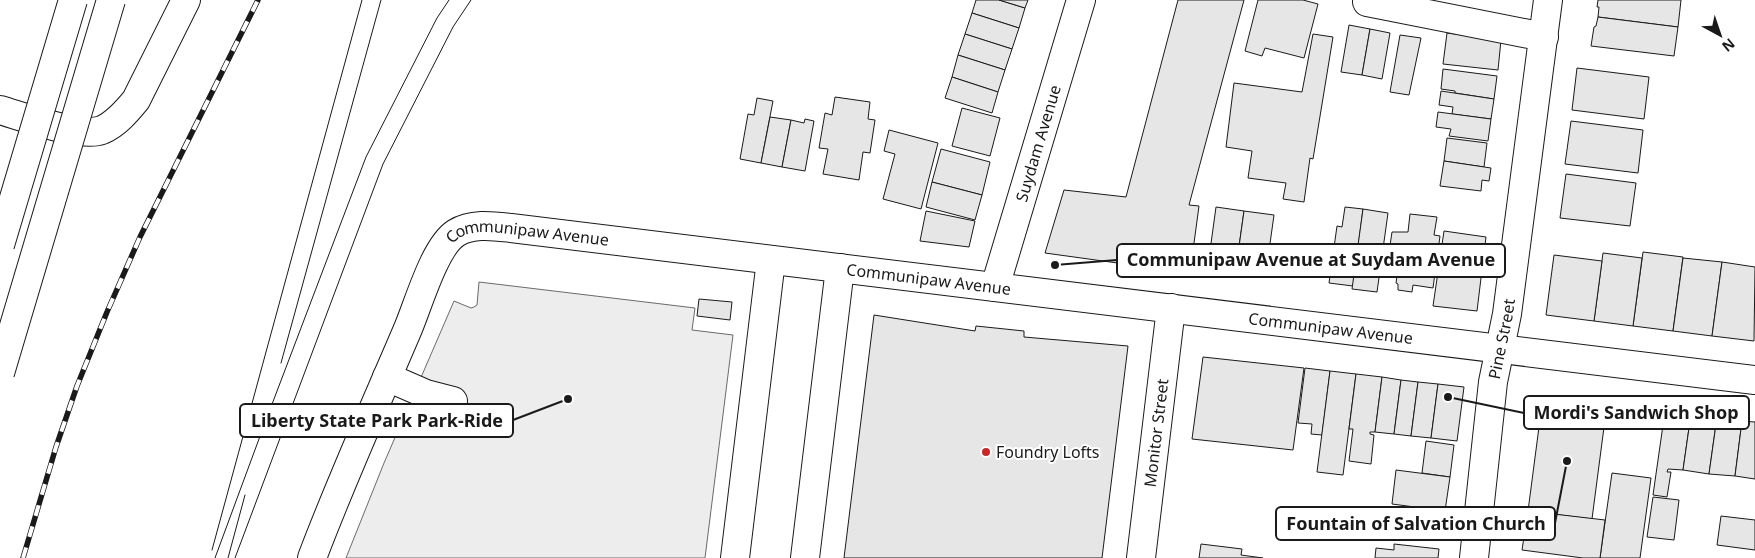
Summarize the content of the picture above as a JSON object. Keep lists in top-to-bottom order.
{
  "streets": {
    "main road": [
      "Suydam Avenue",
      "Communipaw Avenue",
      "Pine Street",
      "Monitor Street"
    ]
  },
  "crossings": [
    ["Suydam Avenue", "Communipaw Avenue"],
    ["Communipaw Avenue", "Pine Street"],
    ["Communipaw Avenue", "Monitor Street"]
  ],
  "places": [
    "Communipaw Avenue at Suydam Avenue",
    "Mordi's Sandwich Shop",
    "Liberty State Park Park-Ride",
    "Foundry Lofts",
    "Fountain of Salvation Church"
  ],
  "north": "bottom right"
}
